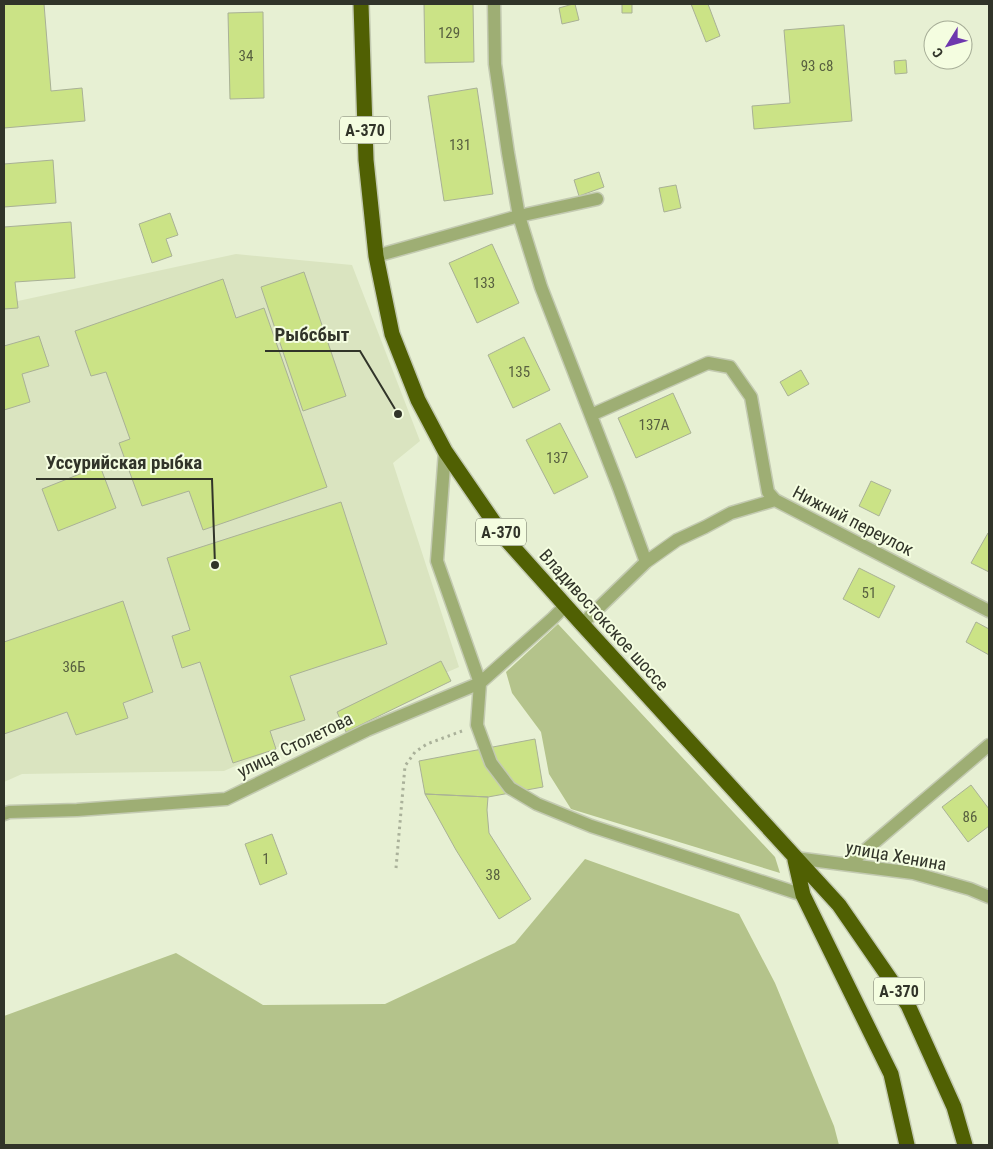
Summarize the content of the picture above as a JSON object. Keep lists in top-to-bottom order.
{
  "streets": {
    "highway": ["А-370", "Владивостокское шоссе"],
    "street": ["Нижний переулок", "улица Столетова", "улица Хенина"]
  },
  "crossings": [
    ["А-370", "Владивостокское шоссе"],
    ["А-370", "улица Хенина"],
    ["Владивостокское шоссе", "улица Столетова"],
    ["Владивостокское шоссе", "улица Хенина"]
  ],
  "places": ["Рыбсбыт", "Уссурийская рыбка"],
  "house_numbers": [
    "129",
    "34",
    "93 с8",
    "131",
    "133",
    "135",
    "137А",
    "137",
    "51",
    "36Б",
    "86",
    "1",
    "38"
  ],
  "north": "bottom left"
}
